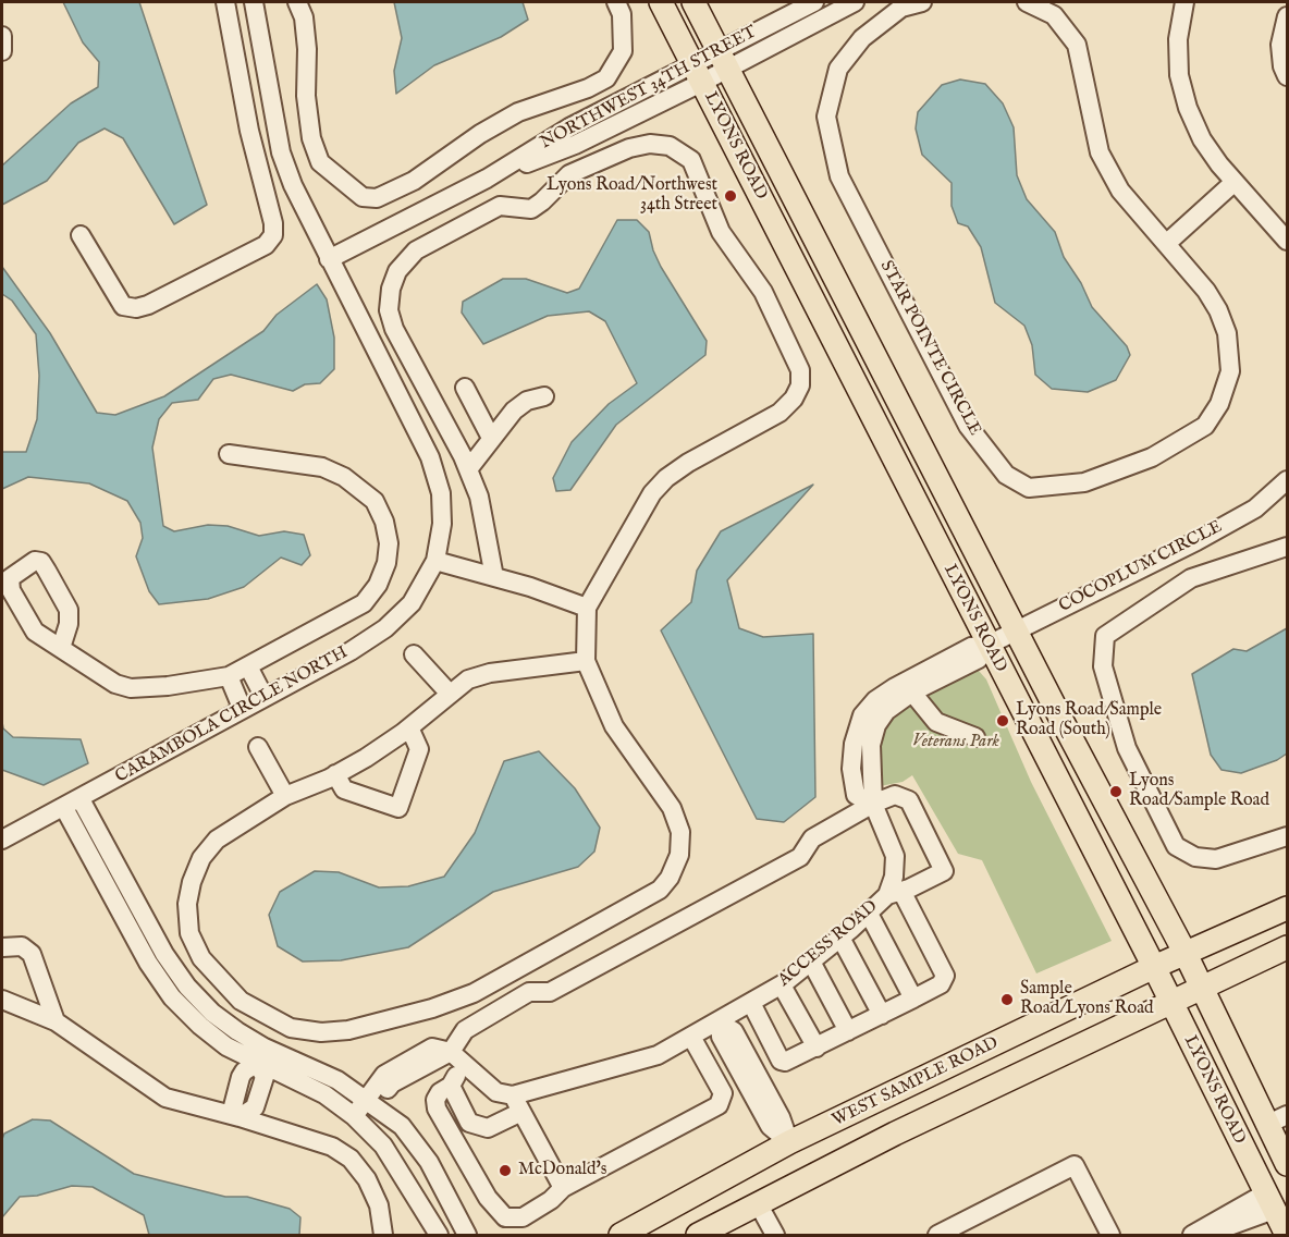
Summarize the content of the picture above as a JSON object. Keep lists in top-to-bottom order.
{
  "streets": {
    "main road": ["LYONS ROAD", "WEST SAMPLE ROAD"],
    "street": [
      "NORTHWEST 34TH STREET",
      "STAR POINTE CIRCLE",
      "COCOPLUM CIRCLE",
      "CARAMBOLA CIRCLE NORTH",
      "ACCESS ROAD"
    ]
  },
  "crossings": [
    ["NORTHWEST 34TH STREET", "LYONS ROAD"],
    ["NORTHWEST 34TH STREET", "CARAMBOLA CIRCLE NORTH"],
    ["LYONS ROAD", "COCOPLUM CIRCLE"],
    ["LYONS ROAD", "ACCESS ROAD"],
    ["LYONS ROAD", "WEST SAMPLE ROAD"],
    ["COCOPLUM CIRCLE", "ACCESS ROAD"]
  ],
  "parks": ["Veterans Park"],
  "places": [
    "Lyons Road/Northwest 34th Street",
    "Lyons Road/Sample Road (South)",
    "Lyons Road/Sample Road",
    "Sample Road/Lyons Road",
    "McDonald's"
  ]
}
